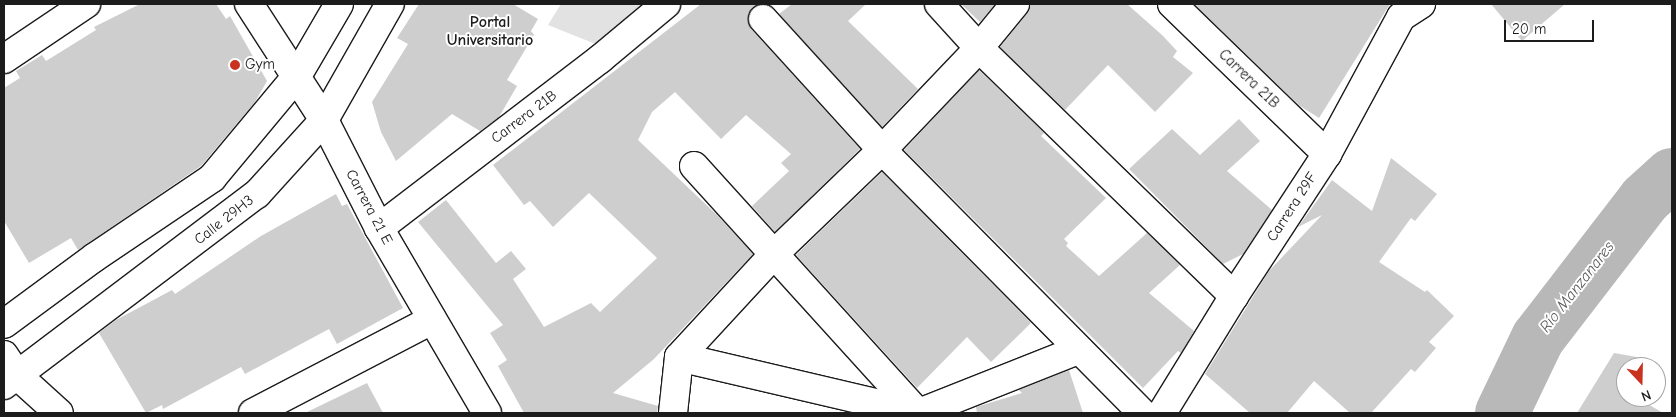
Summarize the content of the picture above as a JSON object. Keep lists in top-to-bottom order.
{
  "streets": {
    "street": [
      "Carrera 21B",
      "Carrera 21 E",
      "Carrera 29F",
      "Calle 29H3"
    ]
  },
  "crossings": [
    ["Carrera 21B", "Carrera 21 E"],
    ["Carrera 21B", "Carrera 29F"],
    ["Carrera 21 E", "Calle 29H3"]
  ],
  "districts": ["Portal Universitario"],
  "water": ["Río Manzanares"],
  "places": ["Gym"],
  "scale_bar": "20 m",
  "north": "bottom"
}
